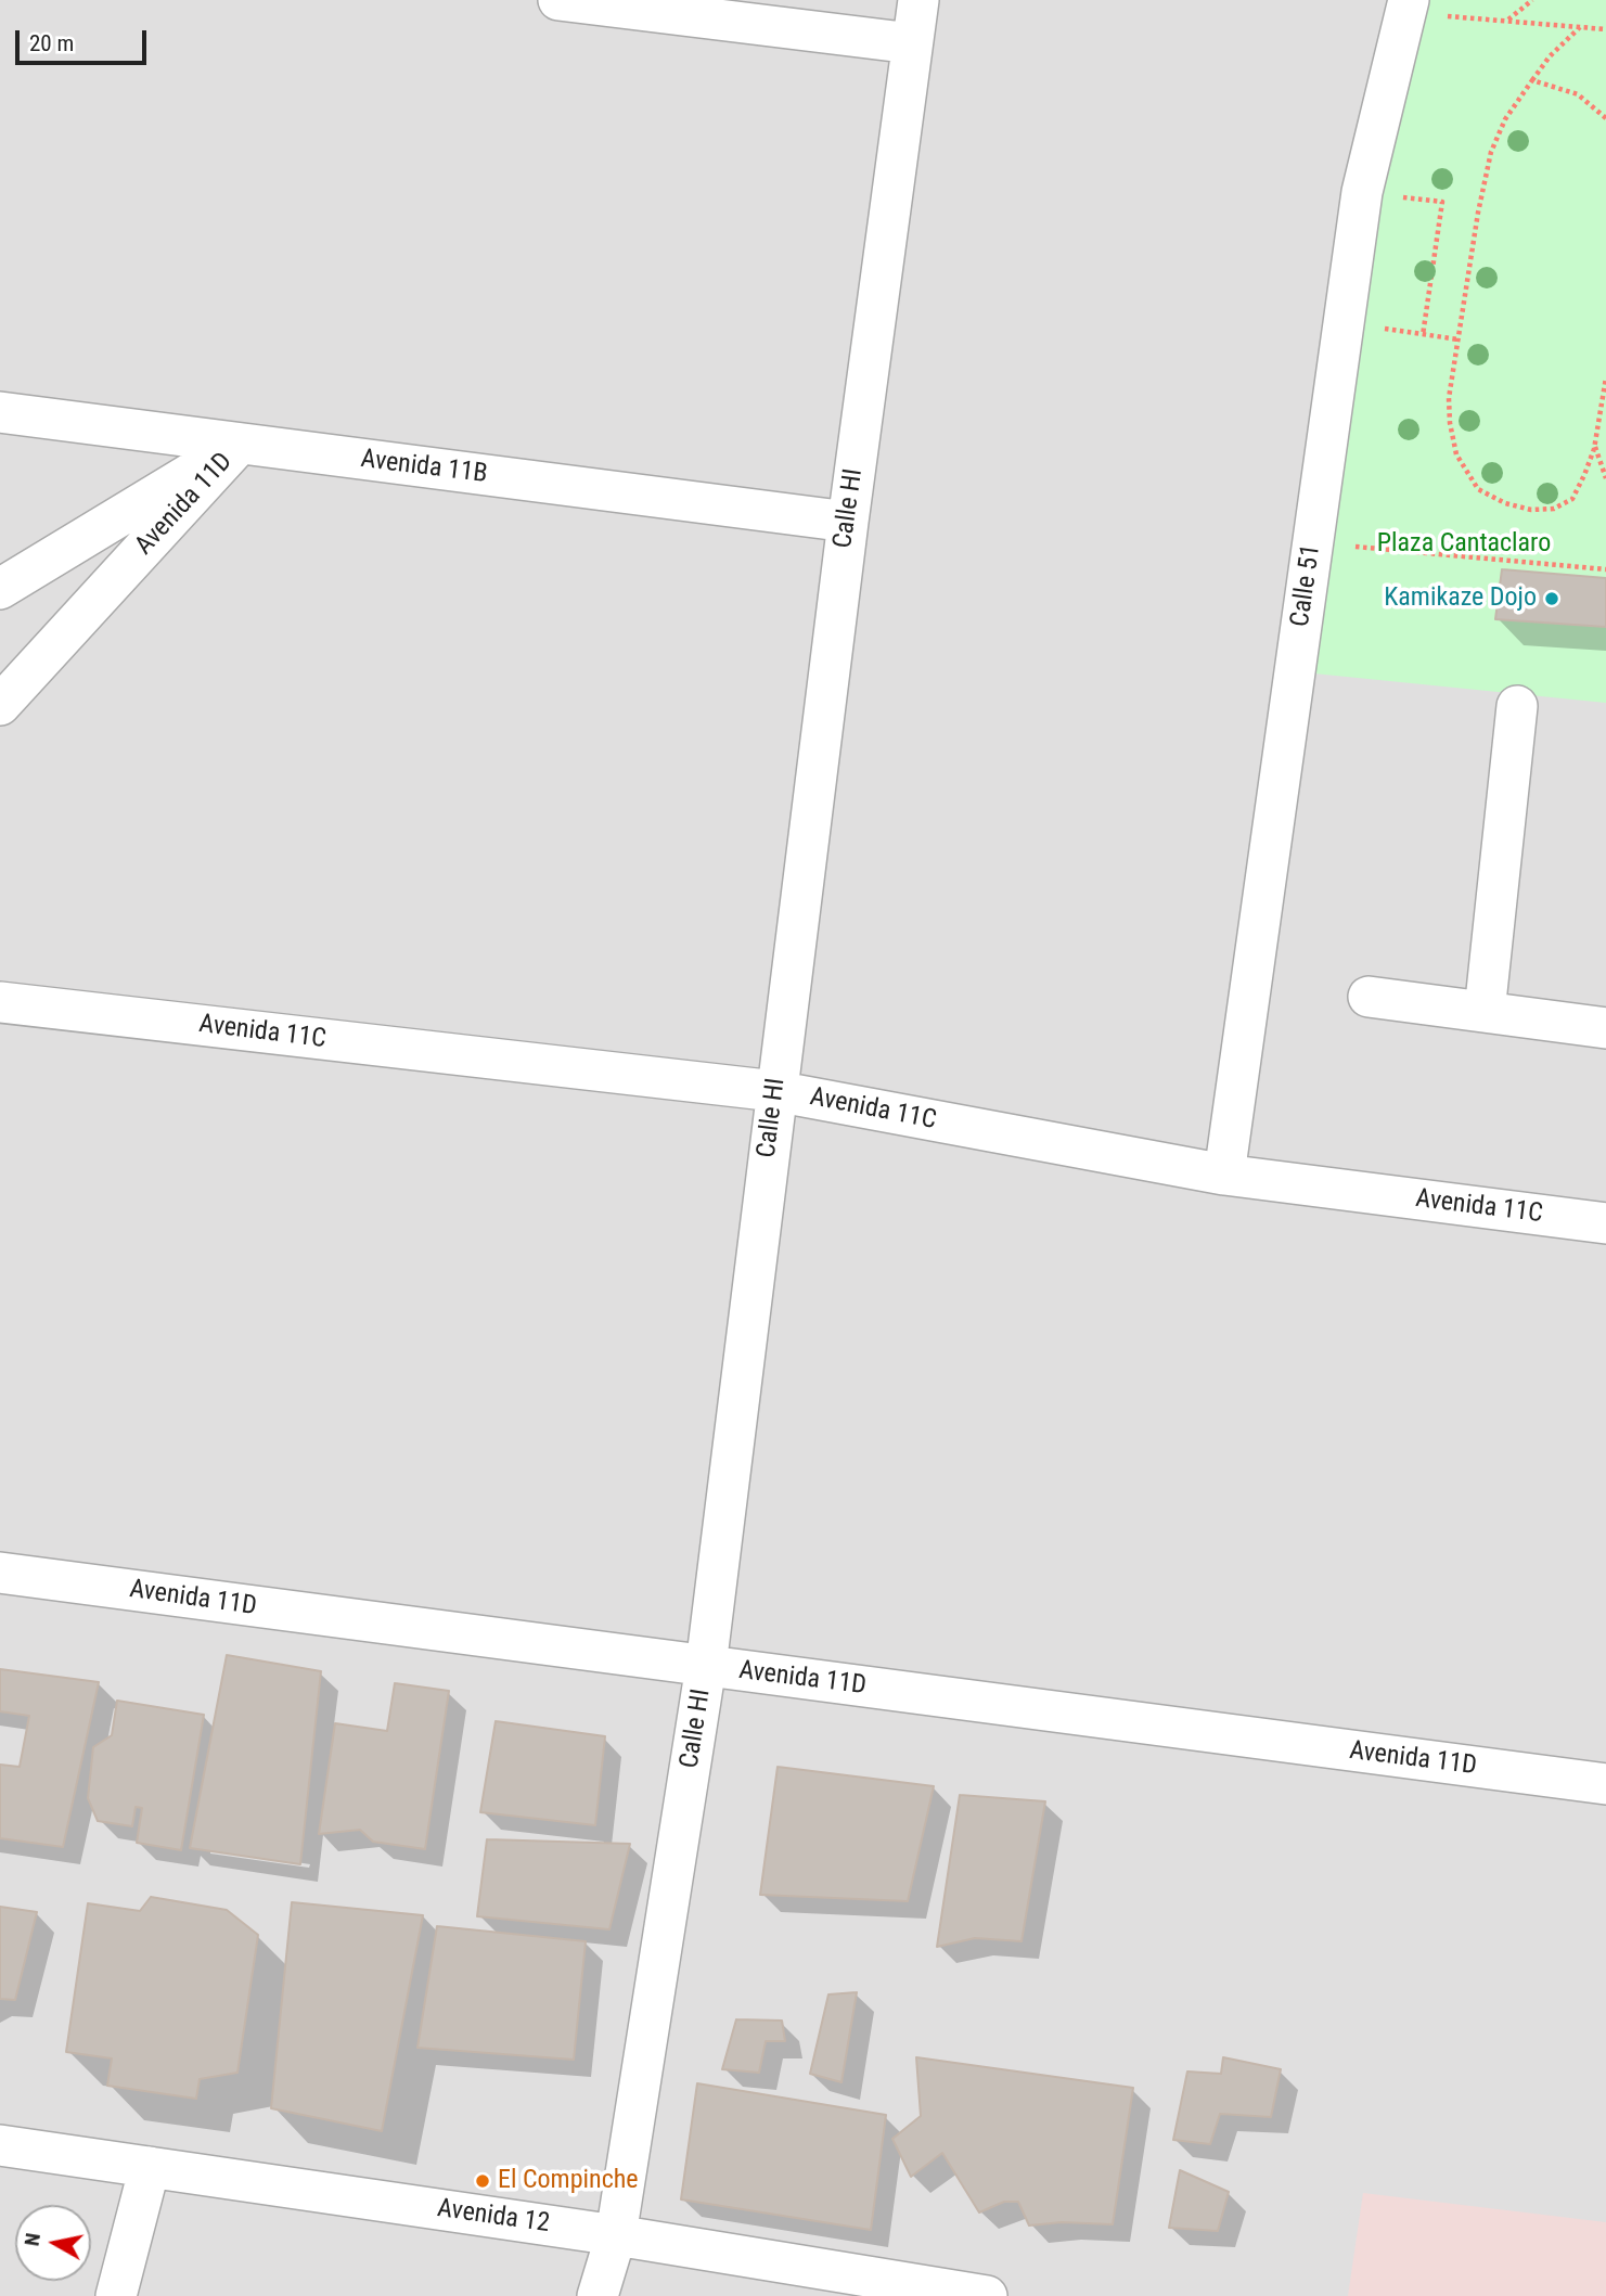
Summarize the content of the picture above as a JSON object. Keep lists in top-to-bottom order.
{
  "streets": {
    "street": [
      "Avenida 11B",
      "Avenida 11D",
      "Calle HI",
      "Calle 51",
      "Avenida 11C",
      "Avenida 12"
    ]
  },
  "crossings": [
    ["Avenida 11B", "Avenida 11D"],
    ["Avenida 11B", "Calle HI"],
    ["Avenida 11D", "Calle HI"],
    ["Calle HI", "Avenida 11C"],
    ["Calle HI", "Avenida 12"],
    ["Calle 51", "Avenida 11C"]
  ],
  "parks": ["Plaza Cantaclaro"],
  "places": ["Kamikaze Dojo", "El Compinche"],
  "scale_bar": "20 m",
  "north": "left"
}
